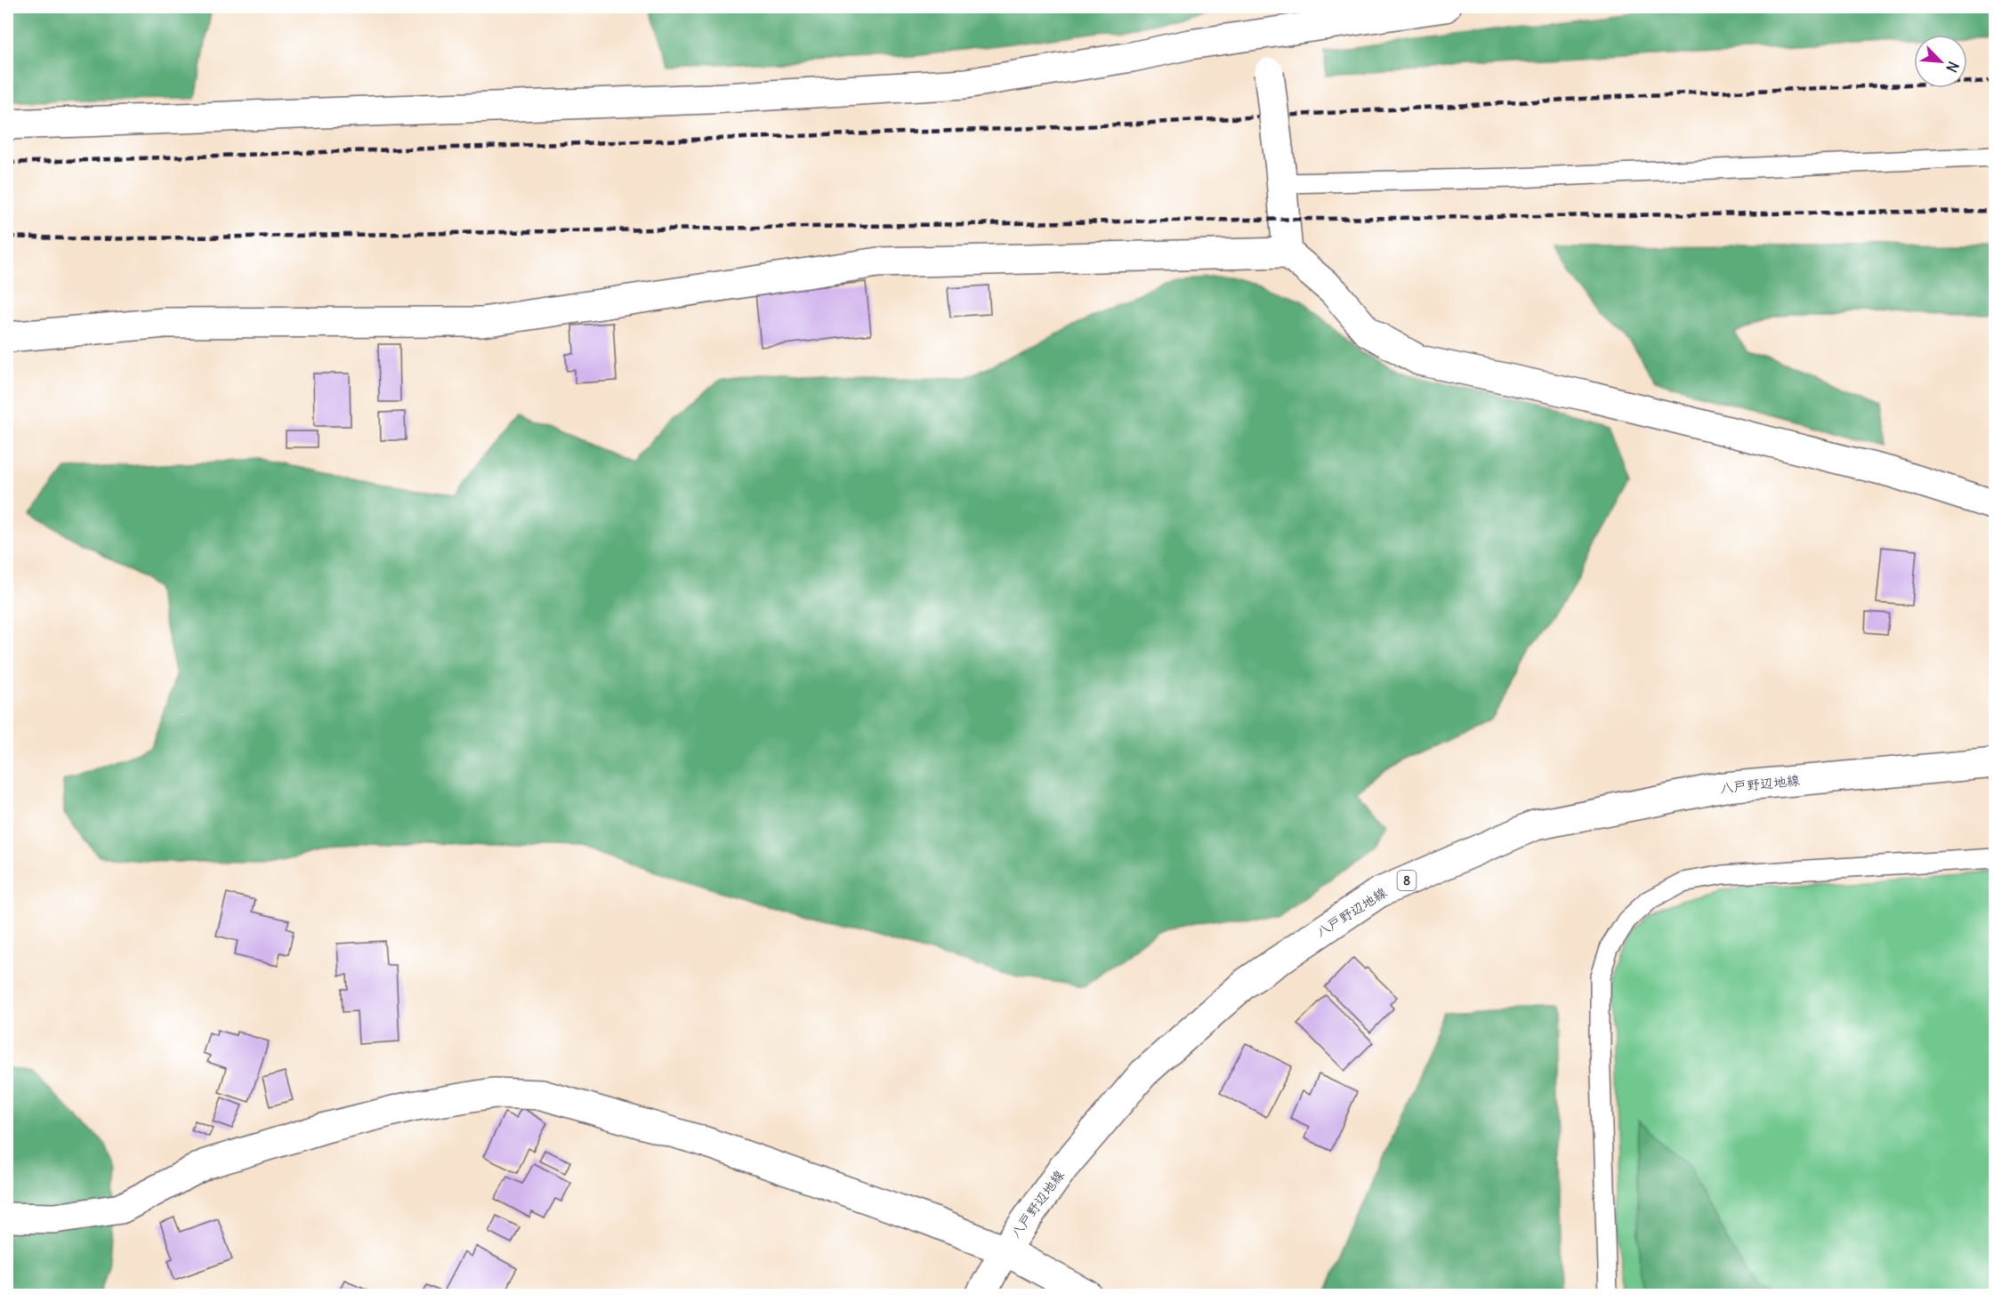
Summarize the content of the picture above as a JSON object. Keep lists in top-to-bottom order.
{
  "streets": {
    "street": ["八戸野辺地線", "8"]
  },
  "north": "bottom right"
}
